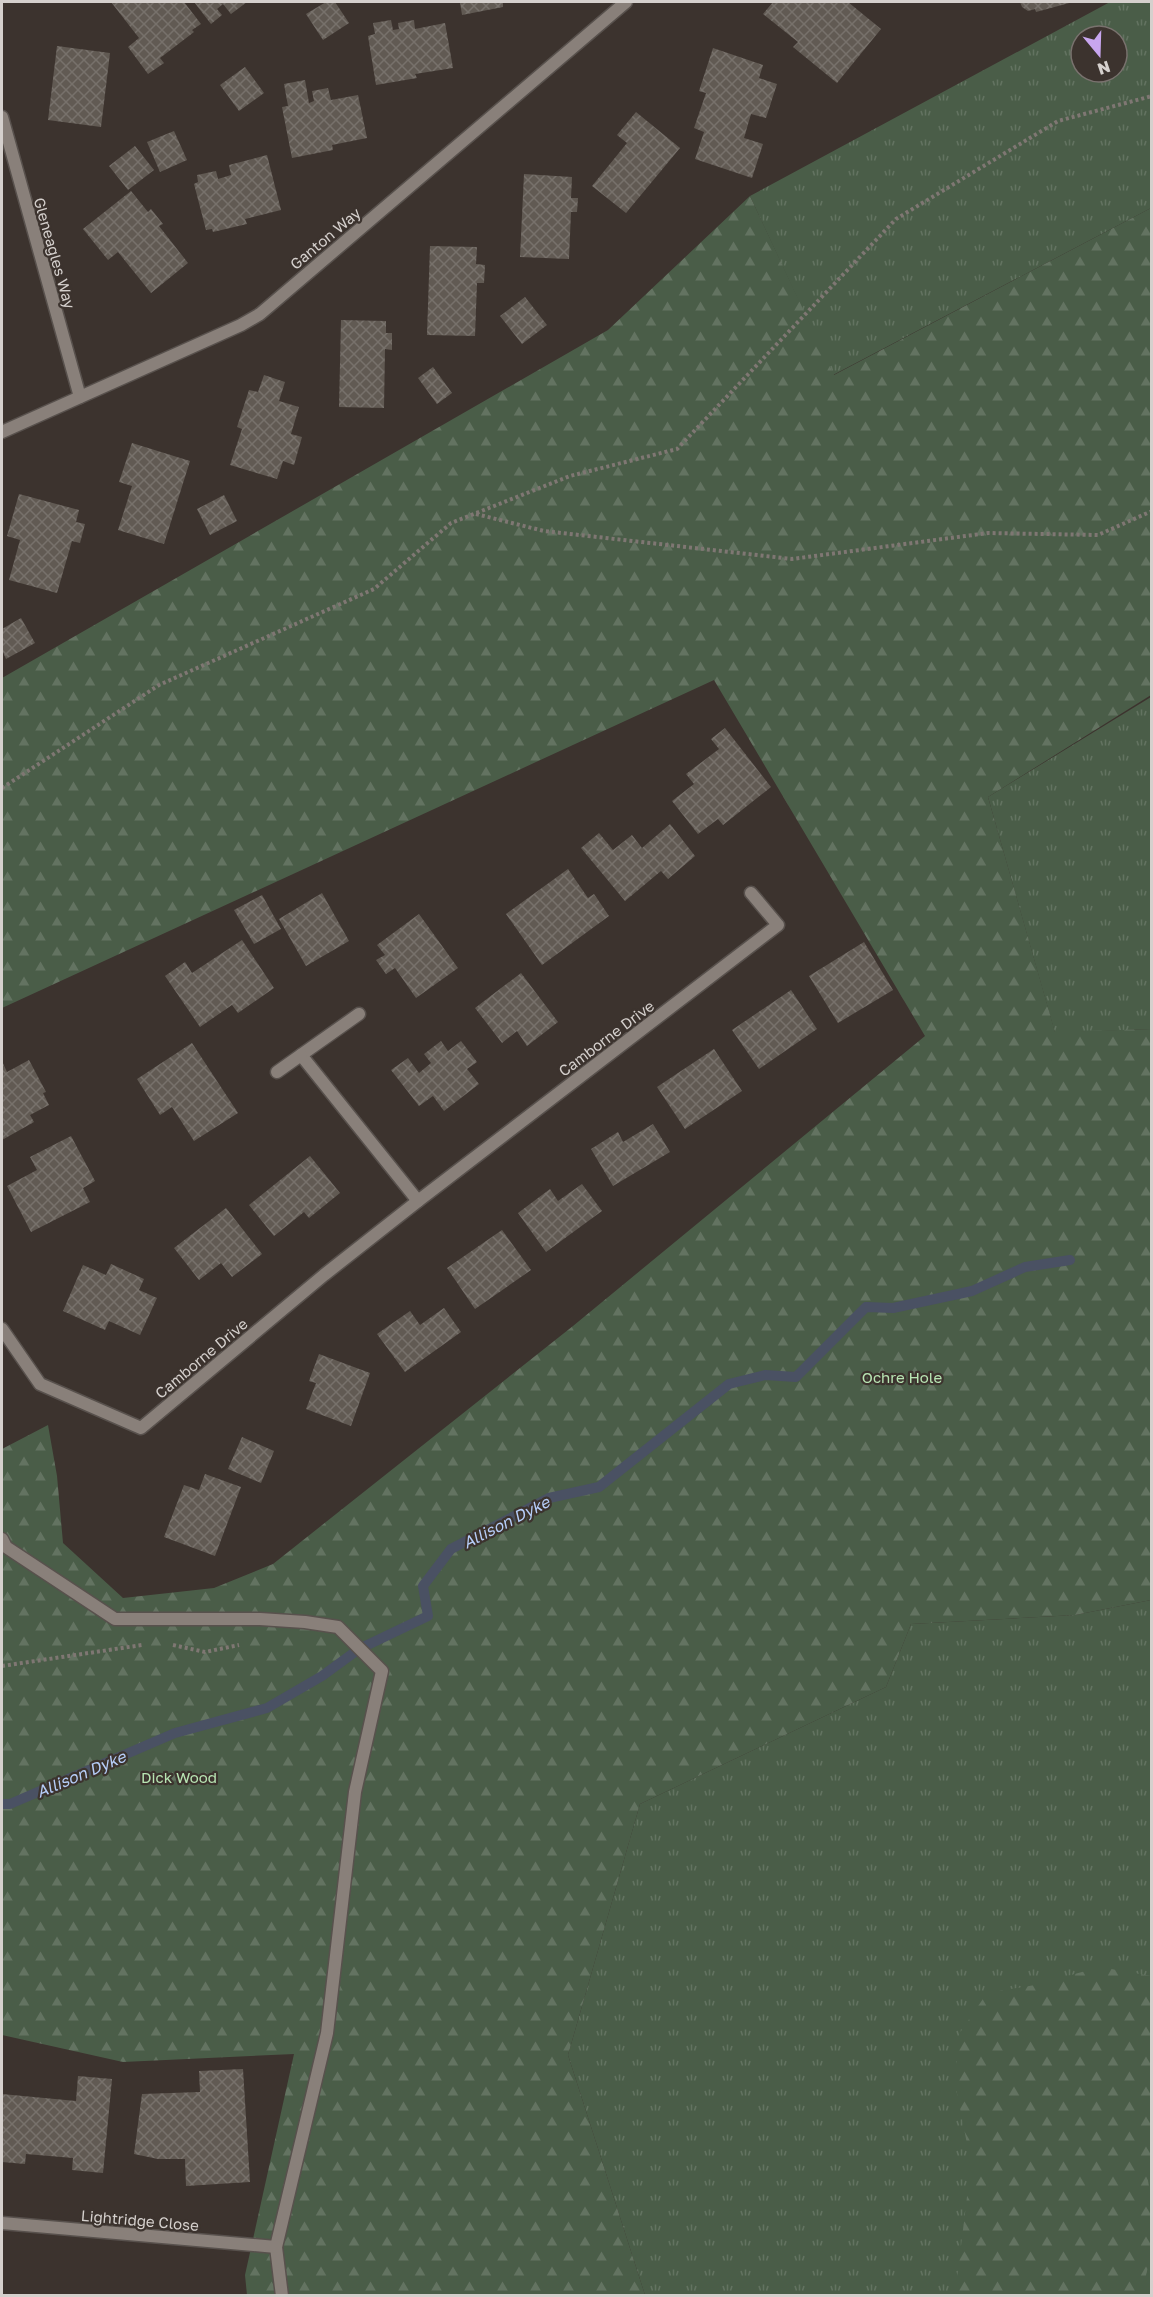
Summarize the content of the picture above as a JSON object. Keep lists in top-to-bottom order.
{
  "streets": {
    "street": [
      "Ganton Way",
      "Gleneagles Way",
      "Camborne Drive",
      "Lightridge Close"
    ]
  },
  "crossings": [
    ["Ganton Way", "Gleneagles Way"]
  ],
  "water": ["Allison Dyke"],
  "parks": ["Ochre Hole", "Dick Wood"],
  "north": "bottom"
}
